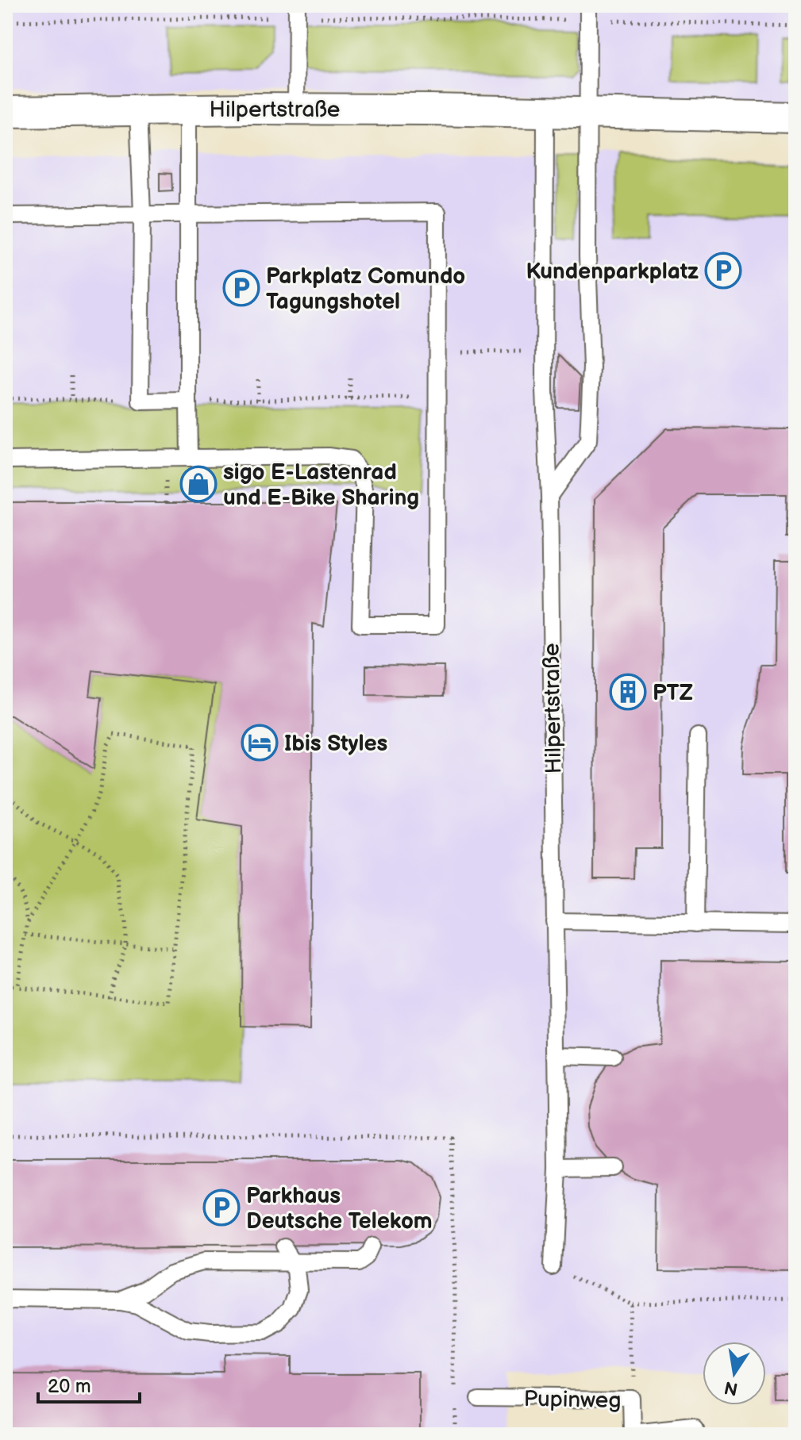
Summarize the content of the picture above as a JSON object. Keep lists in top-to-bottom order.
{
  "streets": {
    "street": ["Hilpertstraße"],
    "lane": ["Pupinweg"]
  },
  "places": {
    "parking": ["Kundenparkplatz", "Parkplatz Comundo Tagungshotel", "Parkhaus Deutsche Telekom"],
    "shop": ["sigo E-Lastenrad und E-Bike Sharing"],
    "building": ["PTZ"],
    "hotel": ["Ibis Styles"]
  },
  "scale_bar": "20 m",
  "north": "bottom"
}
